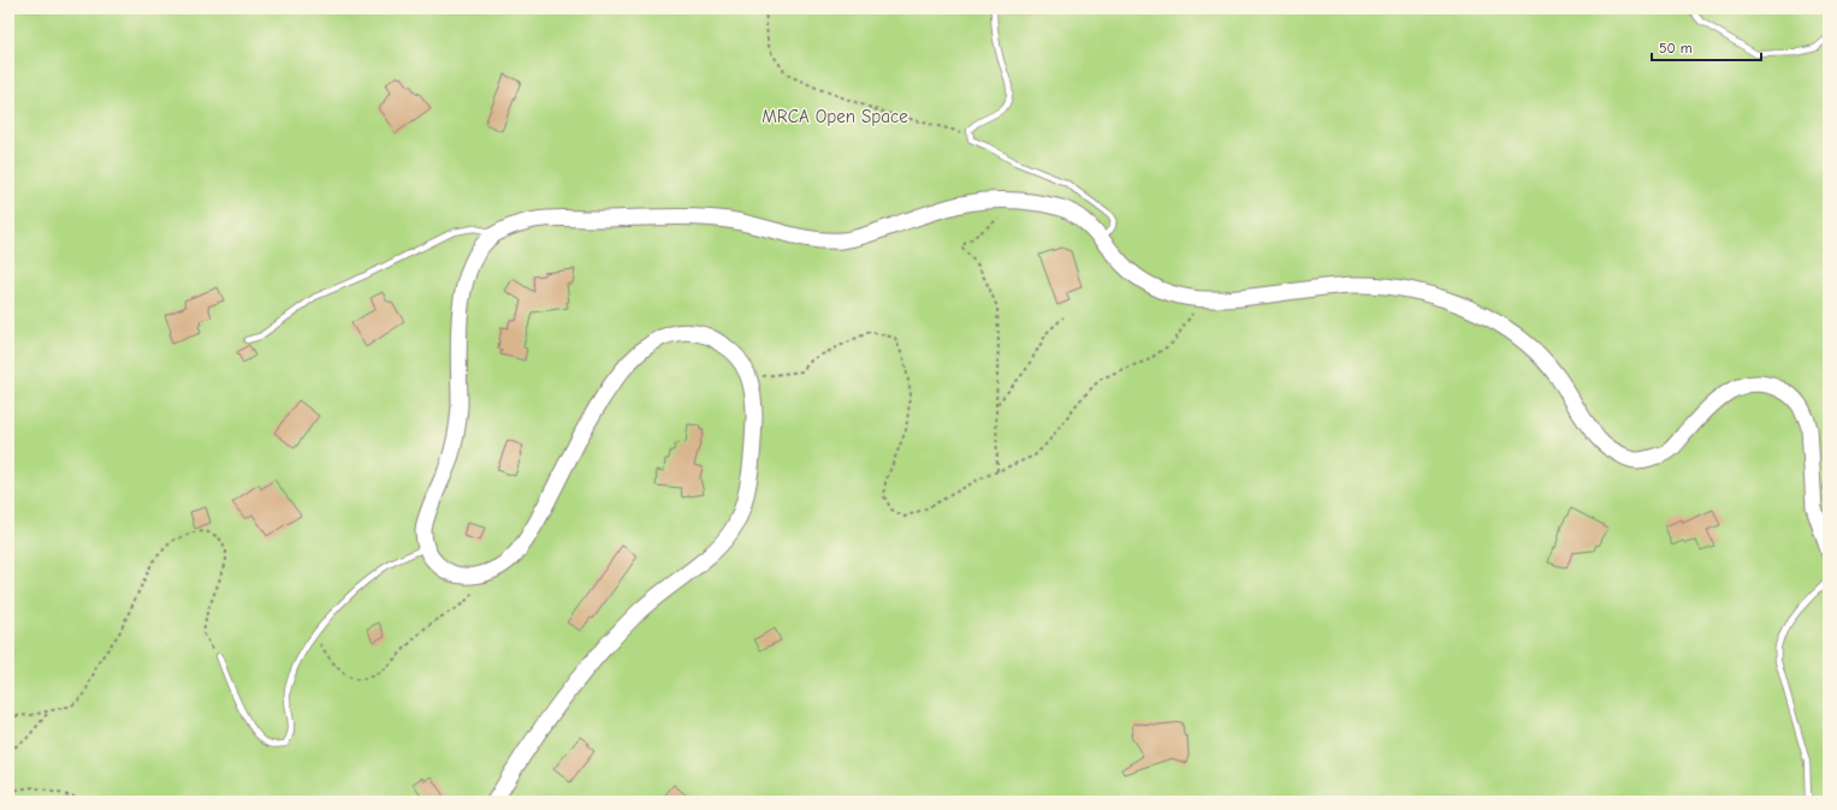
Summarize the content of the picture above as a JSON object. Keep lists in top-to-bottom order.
{
  "parks": ["MRCA Open Space"],
  "scale_bar": "50 m"
}
